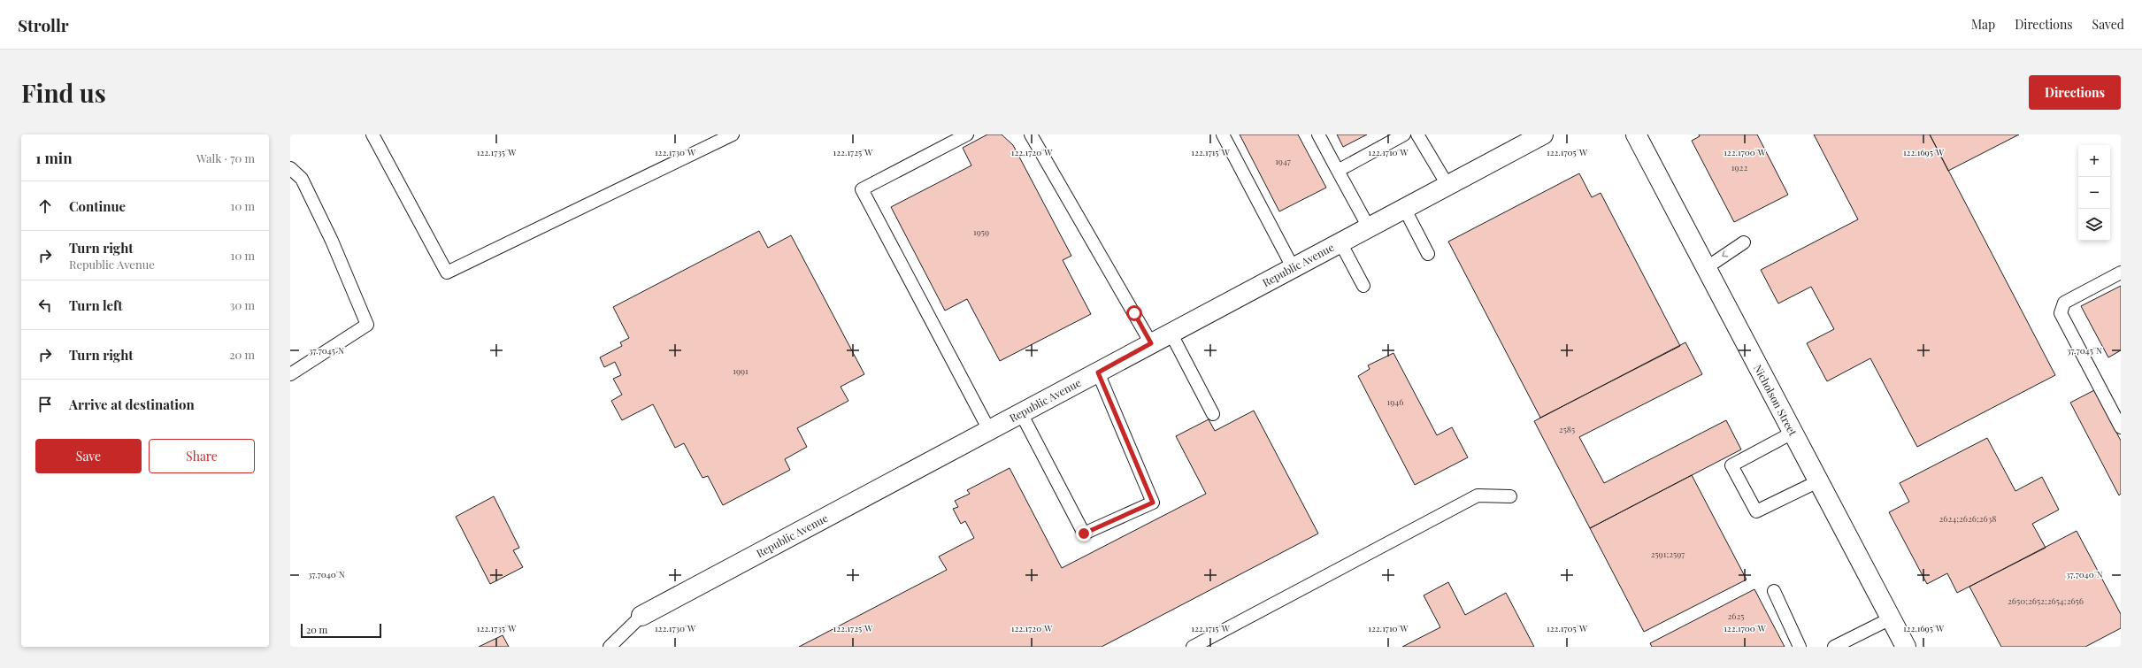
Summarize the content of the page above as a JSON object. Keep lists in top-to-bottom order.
{
  "streets": {
    "street": ["Republic Avenue", "Nicholson Street"]
  },
  "house_numbers": [
    "1947",
    "1922",
    "1959",
    "1991",
    "1946",
    "2585",
    "2624;2626;2638",
    "2591;2597",
    "2650;2652;2654;2656",
    "2625"
  ],
  "scale_bar": "20 m",
  "page": {
    "header": "Strollr",
    "nav": ["Map", "Directions", "Saved"],
    "buttons": [
      "Directions",
      ["Save", "Share"]
    ],
    "title": "Find us",
    "heading": ["1 min", "Walk · 70 m"],
    "map_buttons": ["+", "−"],
    "list": [
      ["Continue", "10 m"],
      ["Turn right", "Republic Avenue", "10 m"],
      ["Turn left", "30 m"],
      ["Turn right", "20 m"],
      "Arrive at destination"
    ],
    "scale": "20 m"
  },
  "coordinates": [
    "122.1735°W",
    "122.1730°W",
    "122.1725°W",
    "122.1720°W",
    "122.1715°W",
    "122.1710°W",
    "122.1705°W",
    "122.1700°W",
    "122.1695°W",
    "37.7045°N",
    "37.7040°N"
  ]
}
